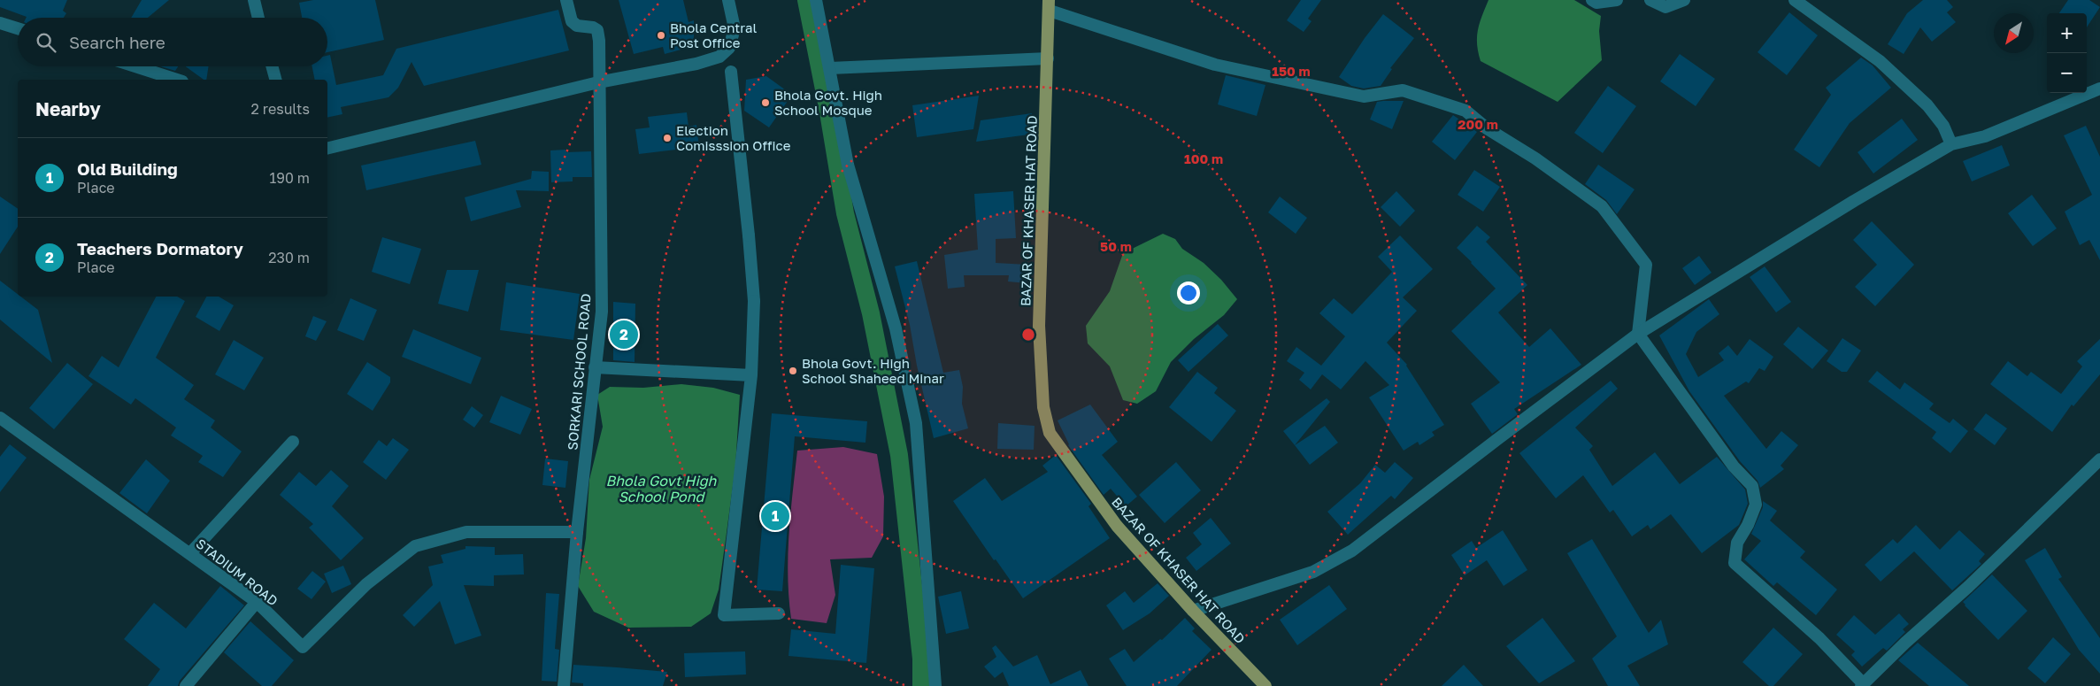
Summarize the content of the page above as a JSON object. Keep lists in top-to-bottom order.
{
  "streets": {
    "main road": ["BAZAR OF KHASER HAT ROAD"],
    "street": ["SORKARI SCHOOL ROAD", "STADIUM ROAD"]
  },
  "crossings": [
    ["SORKARI SCHOOL ROAD", "STADIUM ROAD"]
  ],
  "water": ["Bhola Govt High School Pond"],
  "places": [
    "Bhola Central Post Office",
    "Bhola Govt. High School Mosque",
    "Election Comisssion Office",
    "Bhola Govt. High School Shaheed Minar"
  ],
  "north": "bottom left",
  "page": {
    "map_buttons": ["+", "−"],
    "search": "Search here",
    "heading": ["Nearby", "2 results"],
    "list": [
      {
        "mark": "1",
        "name": "Old Building",
        "note": "Place",
        "value": "190 m"
      },
      {
        "mark": "2",
        "name": "Teachers Dormatory",
        "note": "Place",
        "value": "230 m"
      }
    ],
    "pins": ["2", "1"]
  },
  "rings": [
    "150 m",
    "200 m",
    "100 m",
    "50 m"
  ]
}
